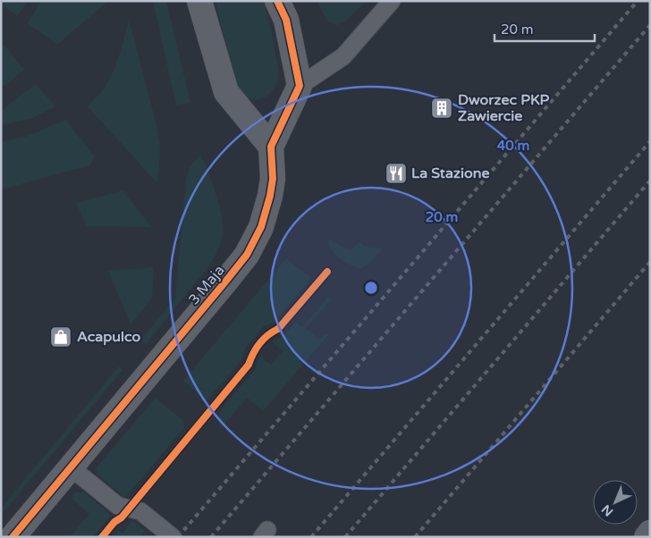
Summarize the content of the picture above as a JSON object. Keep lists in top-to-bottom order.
{
  "streets": {
    "street": ["3 Maja"]
  },
  "places": {
    "building": ["Dworzec PKP Zawiercie"],
    "restaurant": ["La Stazione"],
    "shop": ["Acapulco"]
  },
  "scale_bar": "20 m",
  "north": "bottom left",
  "rings": ["40 m", "20 m"]
}
